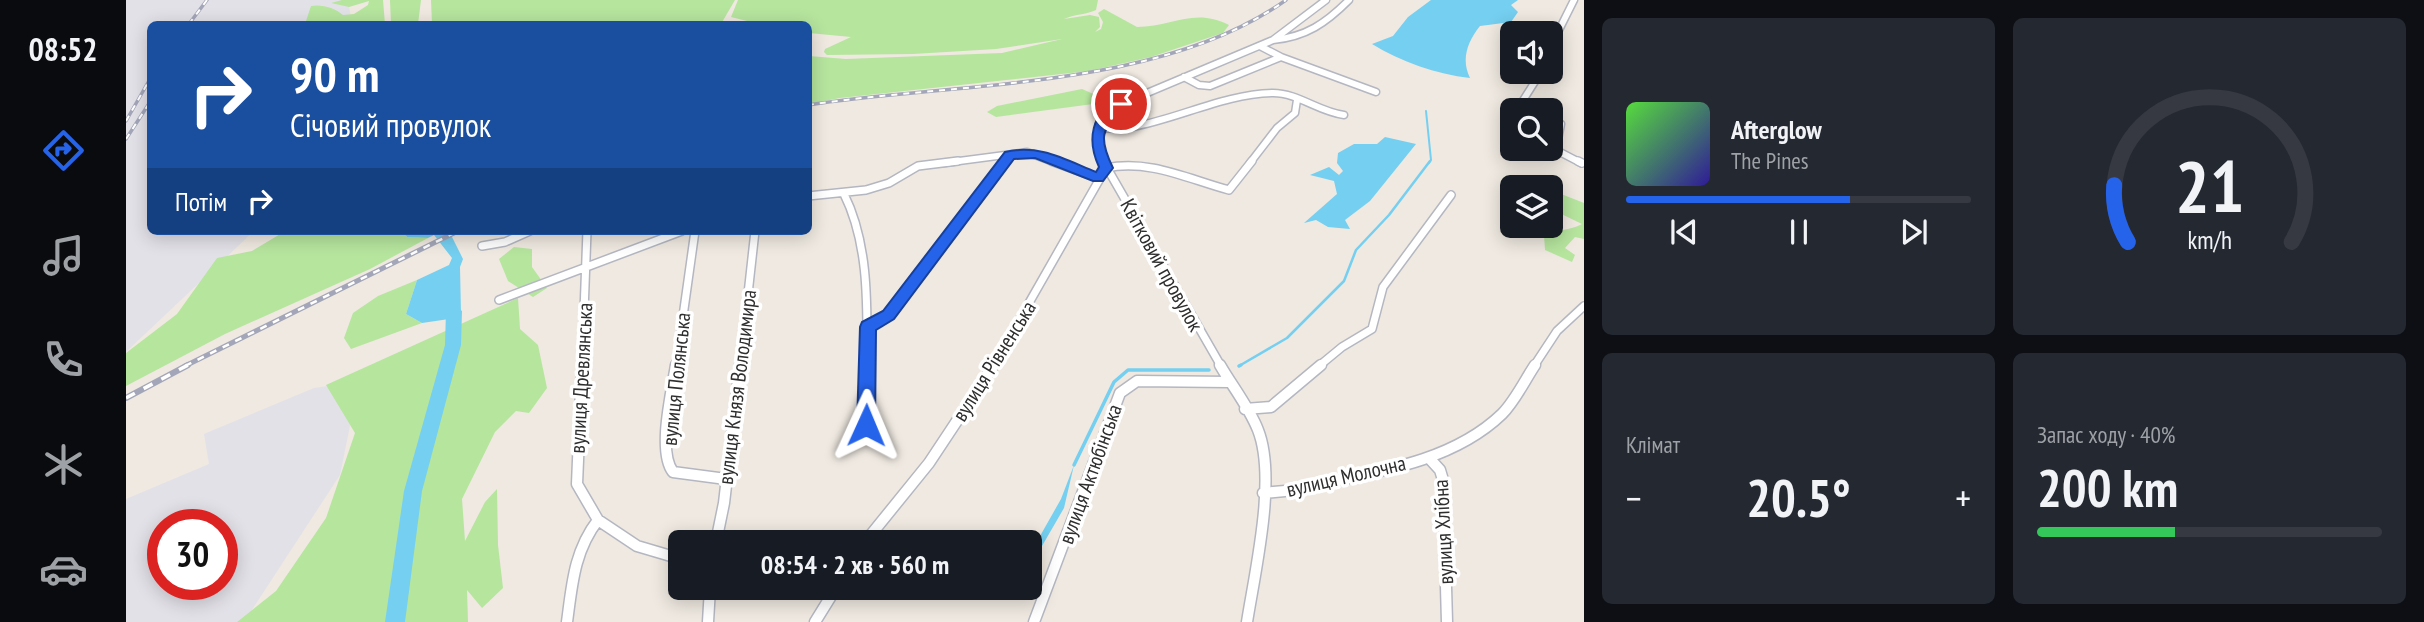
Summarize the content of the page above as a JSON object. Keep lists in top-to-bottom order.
{
  "streets": {
    "street": [
      "Квітковий провулок",
      "вулиця Рівненська",
      "вулиця Древлянська",
      "вулиця Полянська",
      "вулиця Князя Володимира",
      "вулиця Актюбінська",
      "вулиця Молочна",
      "вулиця Хлібна"
    ]
  },
  "crossings": [
    ["Квітковий провулок", "вулиця Рівненська"],
    ["Квітковий провулок", "вулиця Актюбінська"],
    ["Квітковий провулок", "вулиця Молочна"],
    ["вулиця Полянська", "вулиця Князя Володимира"],
    ["вулиця Молочна", "вулиця Хлібна"]
  ],
  "page": {
    "tabs": "08:52",
    "turn": ["90 m", "Січовий провулок"],
    "song": ["Afterglow", "The Pines"],
    "then": "Потім",
    "tile": [
      "Клімат",
      ["Запас ходу · 40%", "200 km"]
    ],
    "heat": ["−", "20.5°", "+"],
    "limit": "30",
    "trip": "08:54 · 2 хв · 560 m",
    "gauge": ["21", "km/h"]
  }
}
